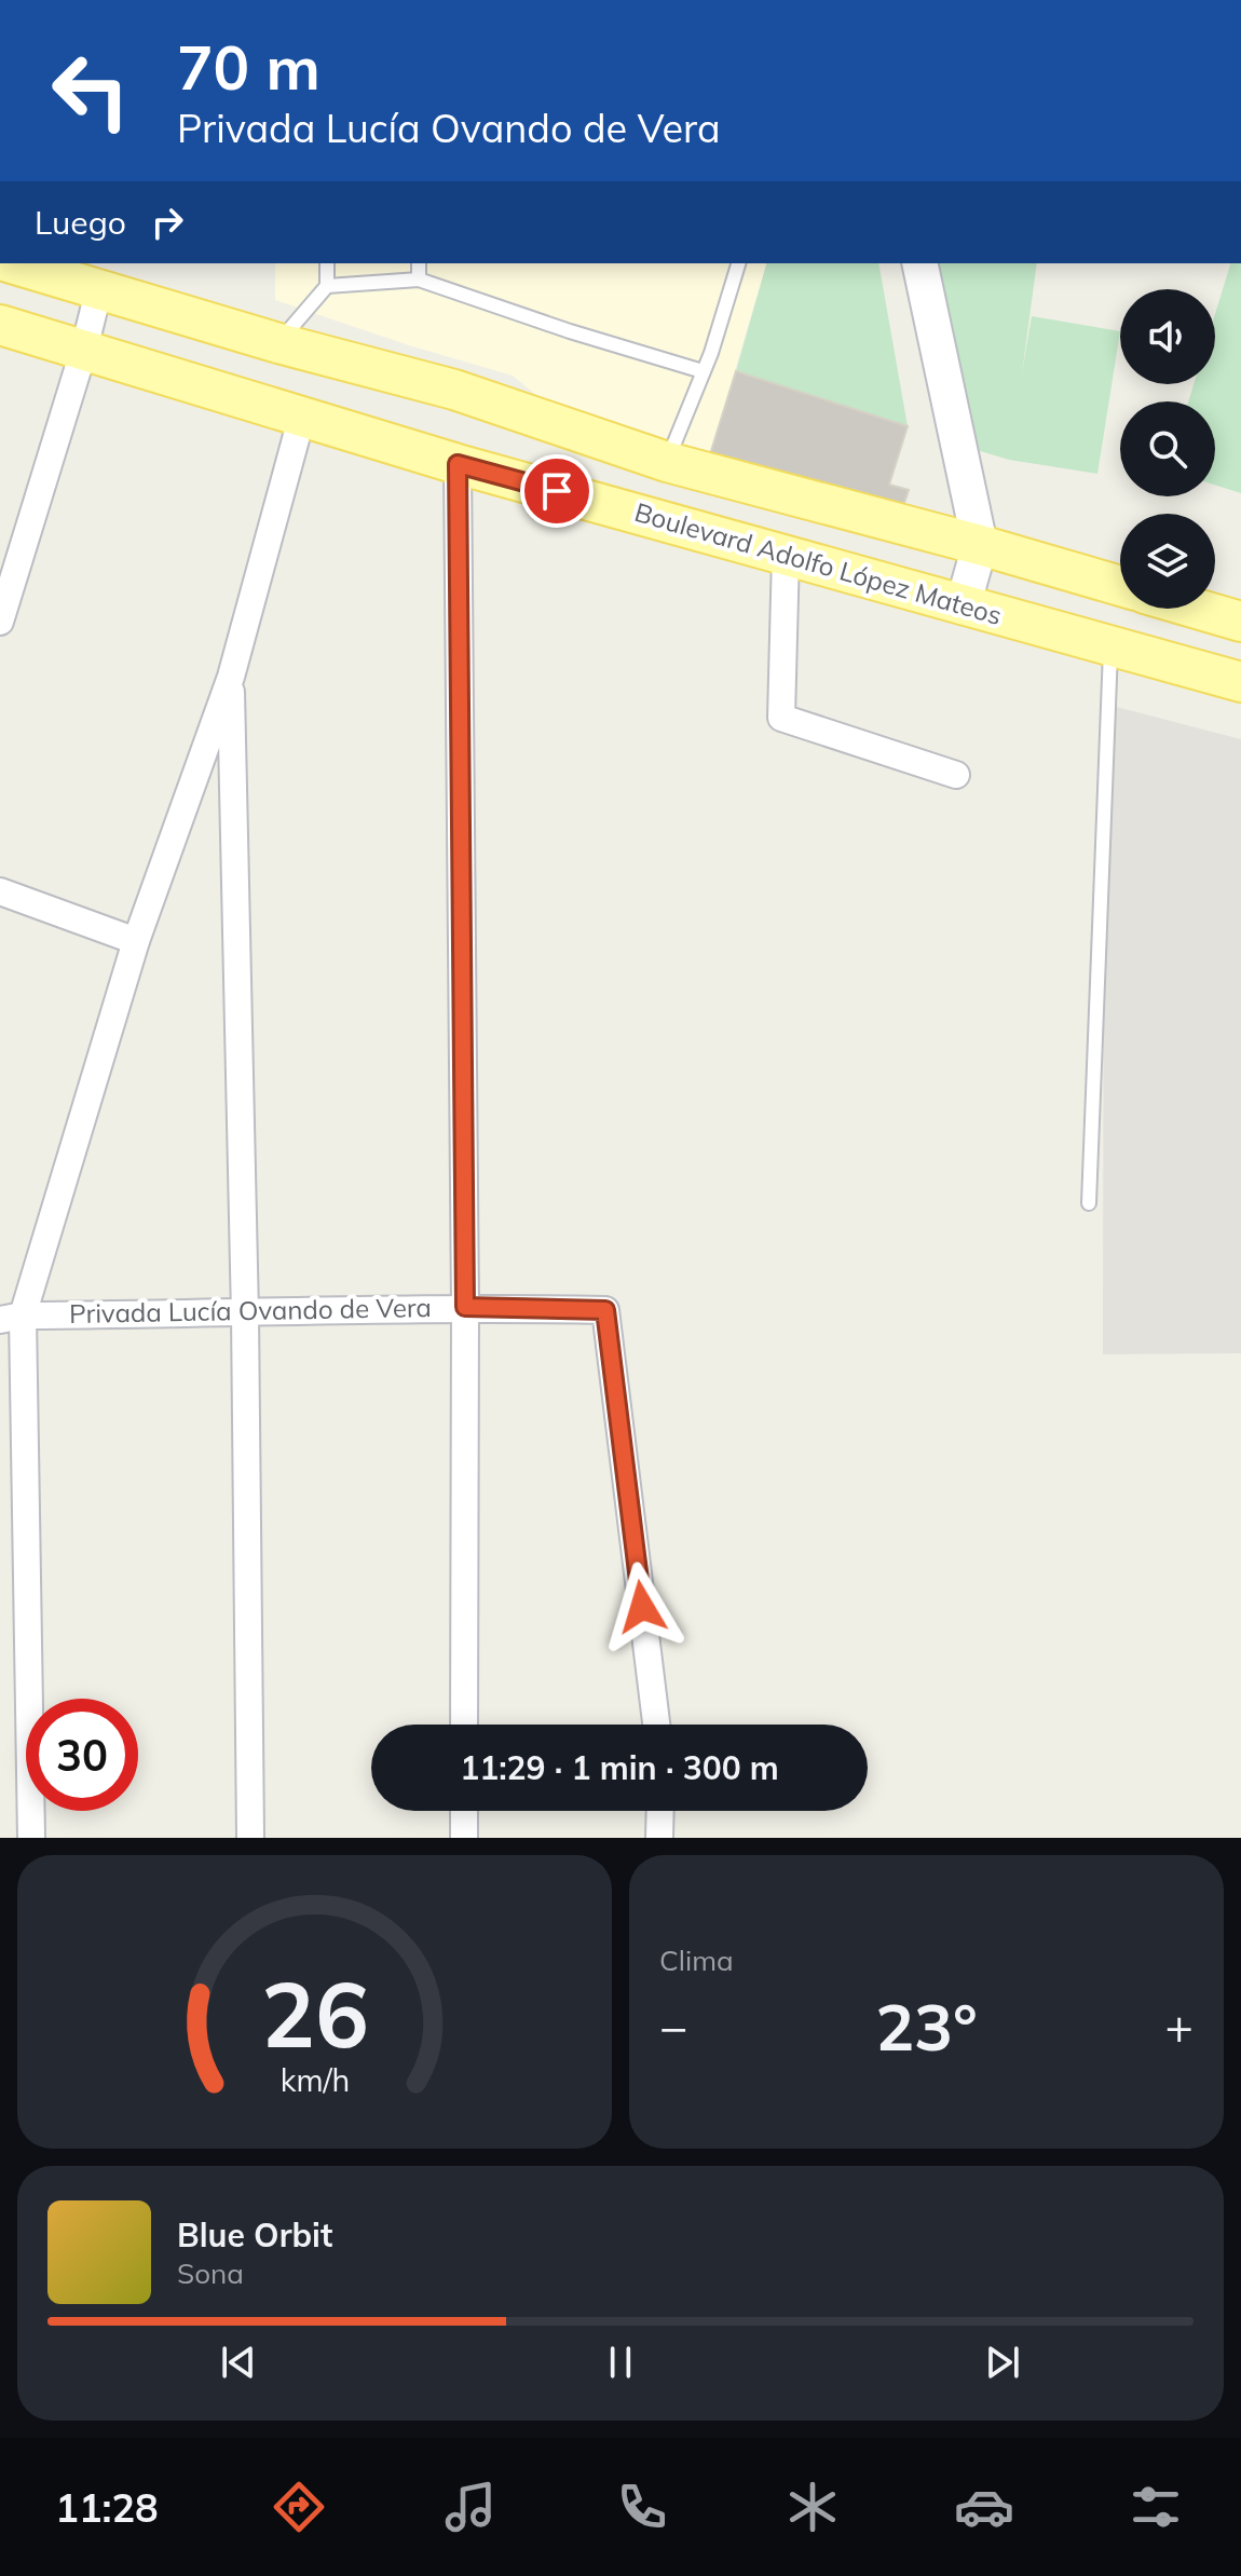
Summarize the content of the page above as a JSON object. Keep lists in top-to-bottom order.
{
  "streets": {
    "main road": ["Boulevard Adolfo López Mateos"],
    "street": ["Privada Lucía Ovando de Vera"]
  },
  "page": {
    "turn": ["70 m", "Privada Lucía Ovando de Vera"],
    "then": "Luego",
    "limit": "30",
    "trip": "11:29 · 1 min · 300 m",
    "tile": "Clima",
    "heat": ["−", "23°", "+"],
    "song": ["Blue Orbit", "Sona"],
    "tabs": "11:28",
    "gauge": ["26", "km/h"]
  }
}
